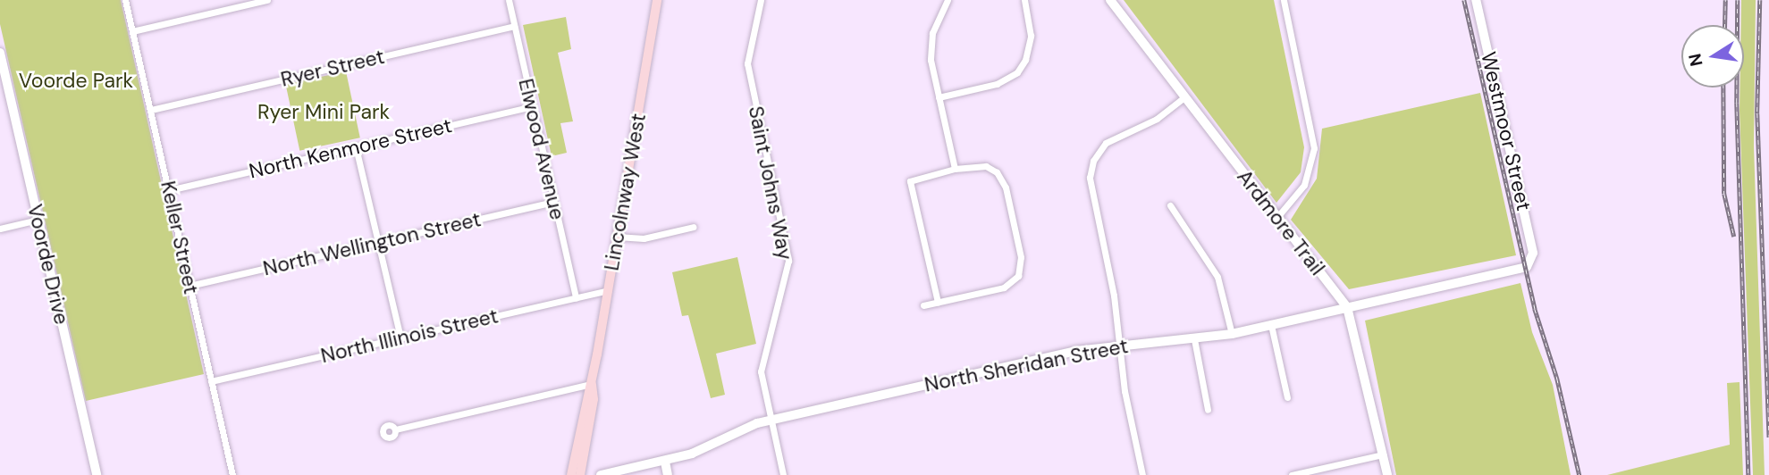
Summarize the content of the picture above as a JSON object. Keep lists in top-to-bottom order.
{
  "streets": {
    "main road": ["Lincolnway West"],
    "street": [
      "Ryer Street",
      "Westmoor Street",
      "North Kenmore Street",
      "Elwood Avenue",
      "Saint Johns Way",
      "Ardmore Trail",
      "Keller Street",
      "North Wellington Street",
      "Voorde Drive",
      "North Illinois Street",
      "North Sheridan Street"
    ]
  },
  "crossings": [
    ["Ryer Street", "Elwood Avenue"],
    ["Ryer Street", "Keller Street"],
    ["Westmoor Street", "North Sheridan Street"],
    ["North Kenmore Street", "Elwood Avenue"],
    ["North Kenmore Street", "Keller Street"],
    ["Elwood Avenue", "North Wellington Street"],
    ["Elwood Avenue", "North Illinois Street"],
    ["Saint Johns Way", "North Sheridan Street"],
    ["Lincolnway West", "North Illinois Street"],
    ["Ardmore Trail", "North Sheridan Street"],
    ["Keller Street", "North Wellington Street"],
    ["Keller Street", "North Illinois Street"]
  ],
  "parks": ["Voorde Park", "Ryer Mini Park"],
  "north": "left"
}
